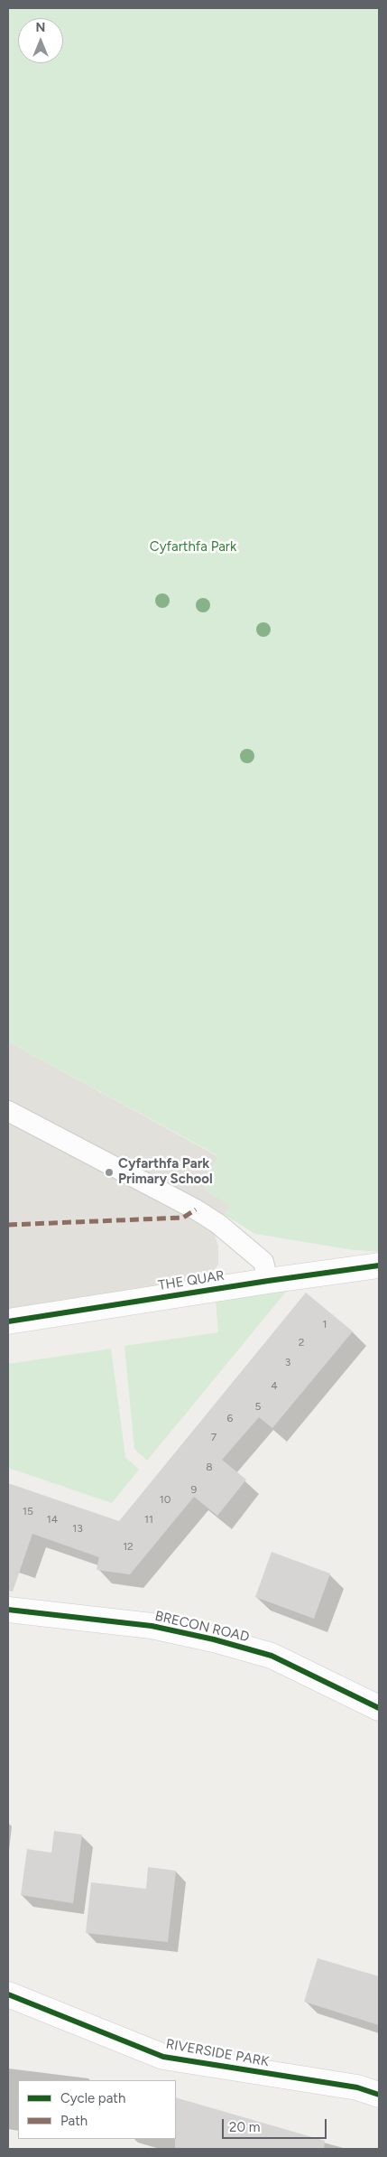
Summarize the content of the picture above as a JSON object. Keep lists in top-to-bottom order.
{
  "streets": {
    "street": ["THE QUAR", "BRECON ROAD", "RIVERSIDE PARK"]
  },
  "parks": ["Cyfarthfa Park"],
  "places": ["Cyfarthfa Park Primary School"],
  "house_numbers": [
    "1",
    "2",
    "3",
    "4",
    "5",
    "6",
    "7",
    "8",
    "9",
    "10",
    "15",
    "14",
    "11",
    "13",
    "12"
  ],
  "legend": ["Cycle path", "Path"],
  "scale_bar": "20 m",
  "north": "top"
}
